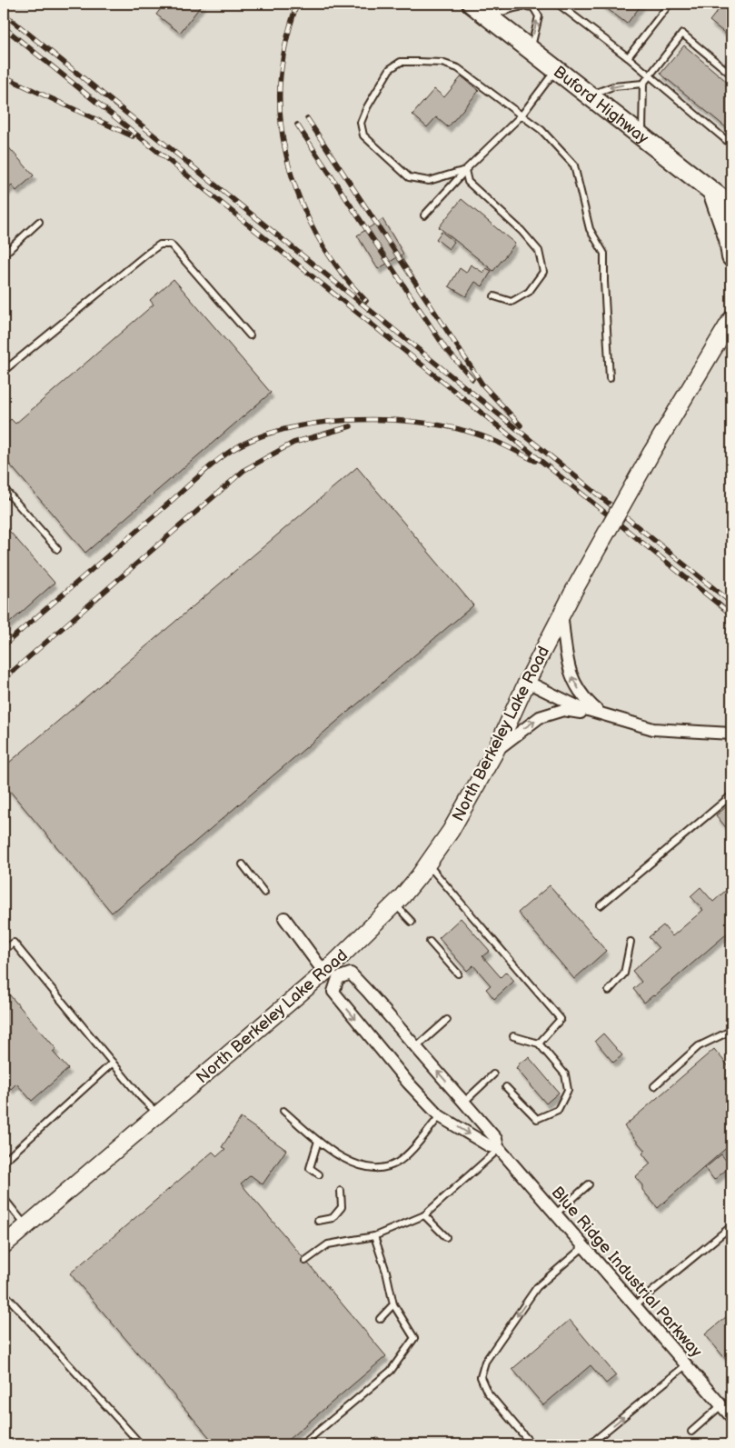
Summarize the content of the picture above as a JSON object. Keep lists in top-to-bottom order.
{
  "streets": {
    "main road": ["Buford Highway"],
    "street": ["North Berkeley Lake Road", "Blue Ridge Industrial Parkway"]
  },
  "crossings": [
    ["North Berkeley Lake Road", "Blue Ridge Industrial Parkway"]
  ]
}
